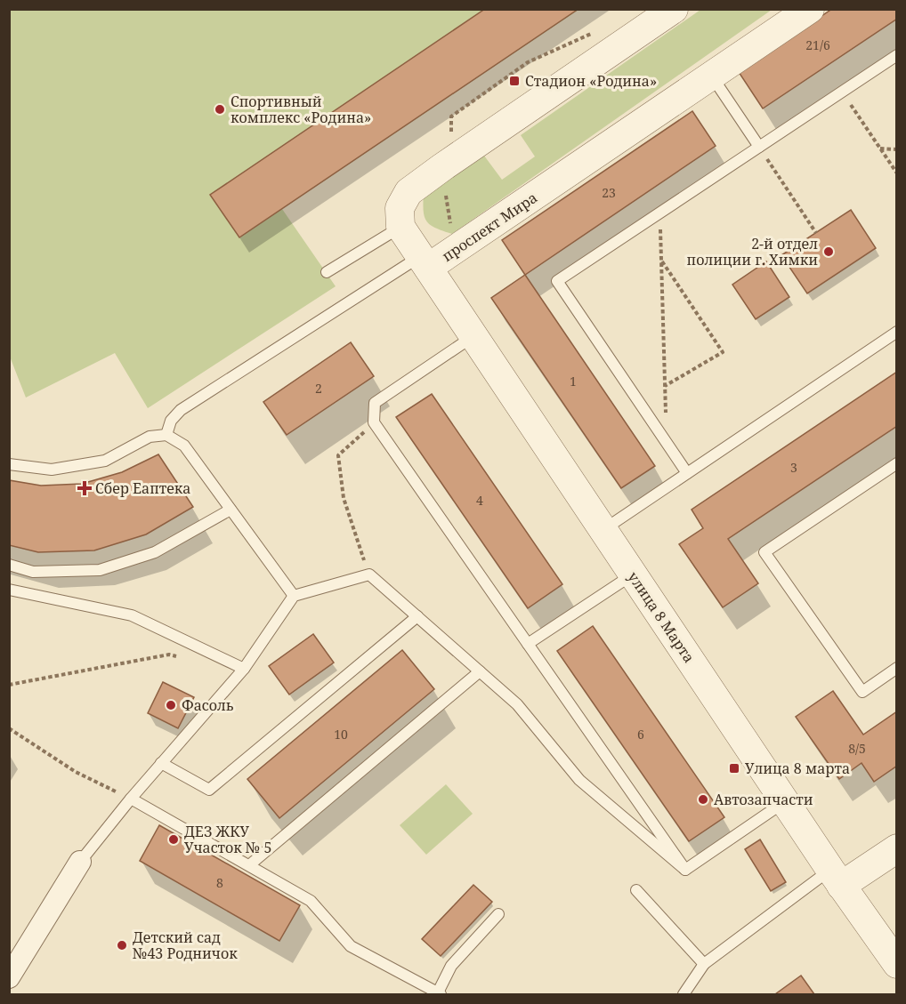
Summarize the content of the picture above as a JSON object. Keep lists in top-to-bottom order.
{
  "streets": {
    "street": ["проспект Мира", "улица 8 Марта"]
  },
  "crossings": [
    ["проспект Мира", "улица 8 Марта"]
  ],
  "places": {
    "transit": ["Стадион «Родина»", "Улица 8 марта"],
    "other": [
      "Спортивный комплекс «Родина»",
      "2-й отдел полиции г. Химки",
      "Фасоль",
      "Автозапчасти",
      "ДЕЗ ЖКУ Участок № 5",
      "Детский сад №43 Родничок"
    ],
    "health": ["Сбер Еаптека"]
  },
  "house_numbers": [
    "21/6",
    "23",
    "1",
    "2",
    "3",
    "4",
    "10",
    "6",
    "8/5",
    "8"
  ]
}
